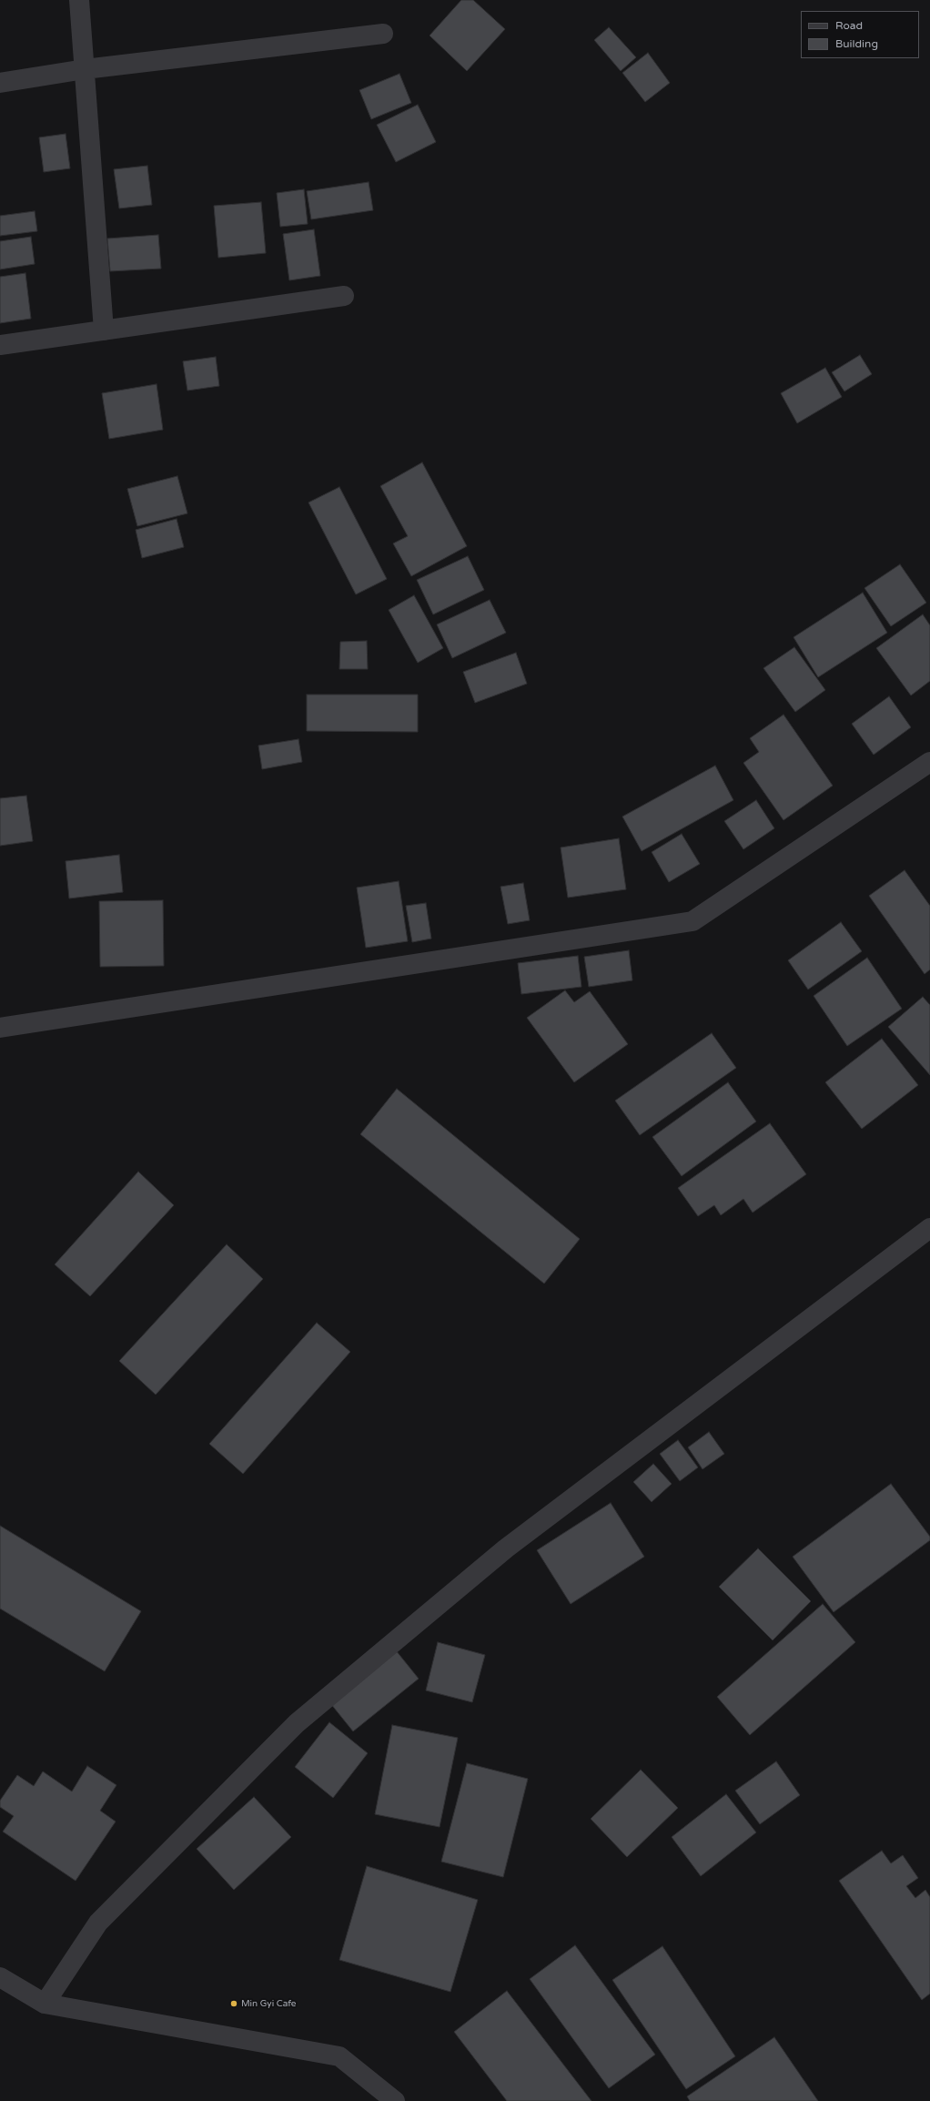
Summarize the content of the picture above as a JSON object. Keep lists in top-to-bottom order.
{
  "places": ["Min Gyi Cafe"],
  "legend": ["Road", "Building"]
}
